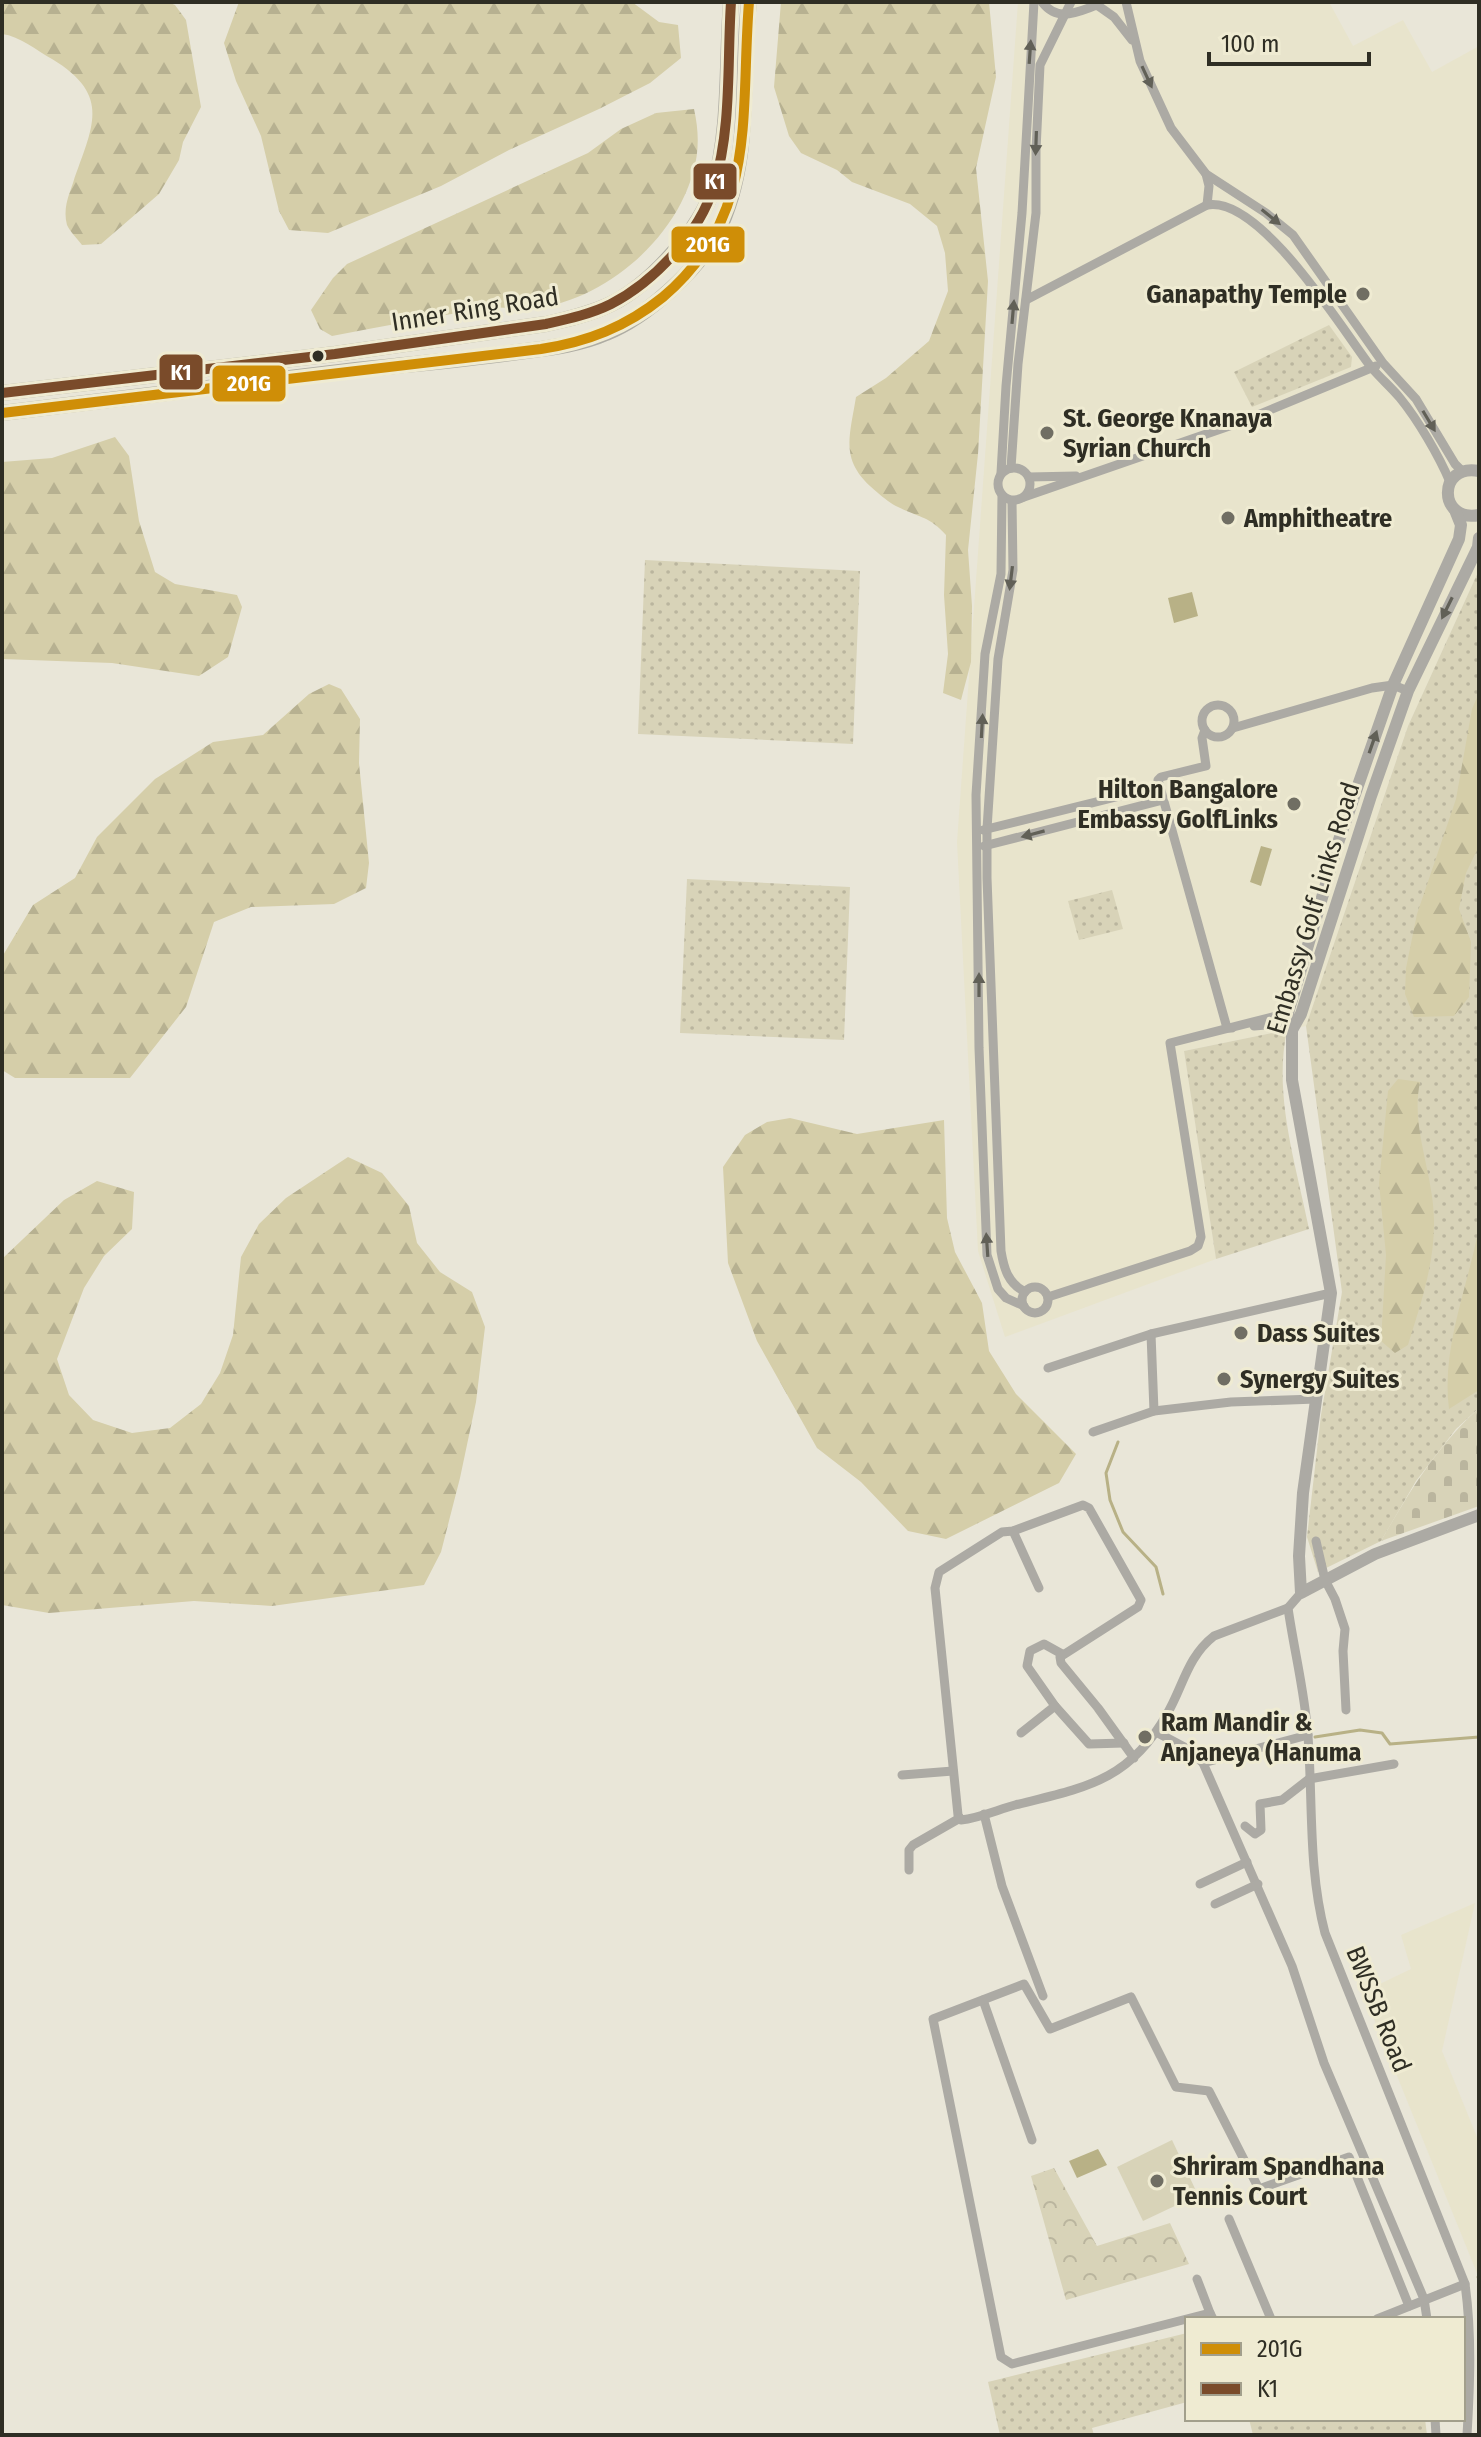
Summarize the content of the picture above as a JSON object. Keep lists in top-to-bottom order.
{
  "streets": {
    "main road": ["Inner Ring Road"],
    "street": ["Embassy Golf Links Road", "BWSSB Road"]
  },
  "places": [
    "Ganapathy Temple",
    "St. George Knanaya Syrian Church",
    "Amphitheatre",
    "Hilton Bangalore Embassy GolfLinks",
    "Dass Suites",
    "Synergy Suites",
    "Ram Mandir & Anjaneya (Hanuma",
    "Shriram Spandhana Tennis Court"
  ],
  "lines": ["transit line 201G", "transit line K1"],
  "legend": ["201G", "K1"],
  "scale_bar": "100 m"
}
